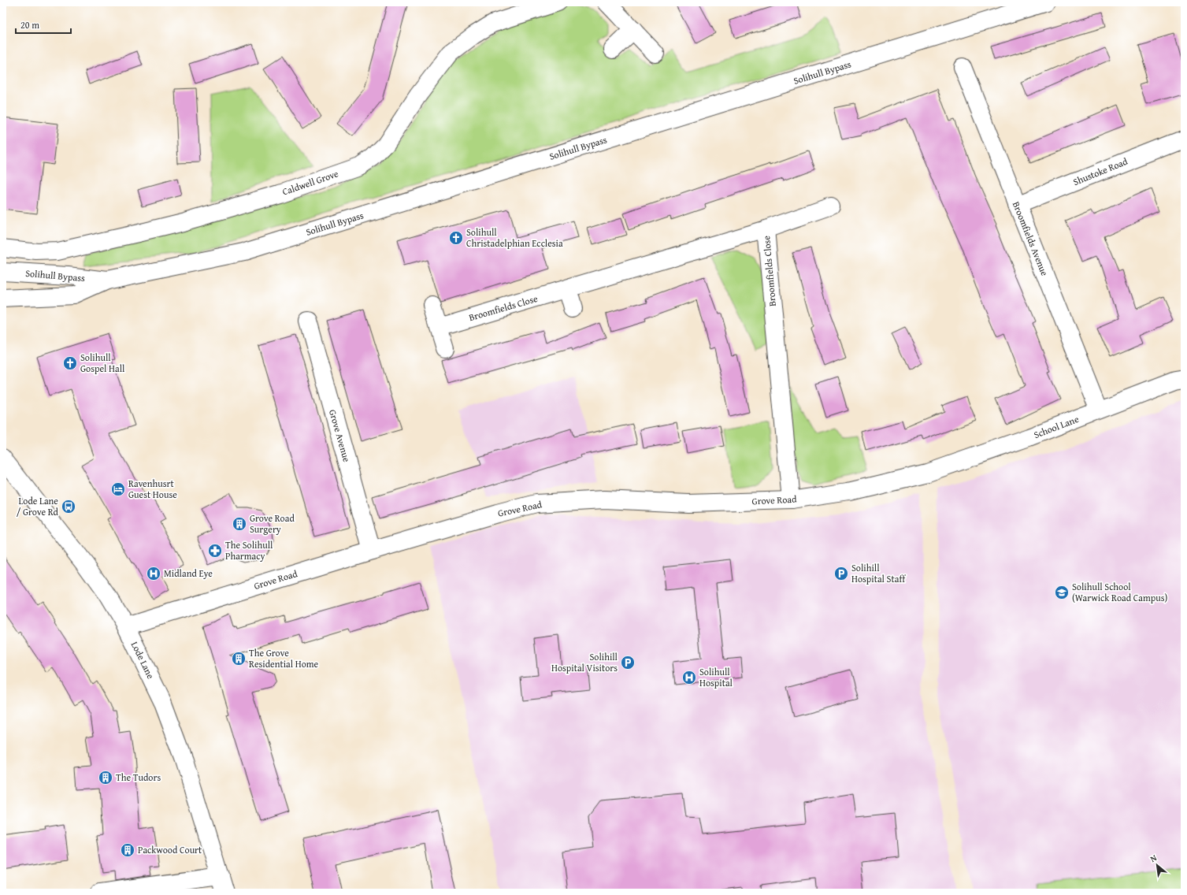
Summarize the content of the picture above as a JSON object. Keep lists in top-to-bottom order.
{
  "streets": {
    "main road": [
      "Solihull Bypass",
      "Shustoke Road",
      "Caldwell Grove",
      "Broomfields Avenue",
      "Broomfields Close",
      "School Lane",
      "Grove Avenue",
      "Grove Road",
      "Lode Lane"
    ]
  },
  "crossings": [
    ["Shustoke Road", "Broomfields Avenue"],
    ["Broomfields Avenue", "School Lane"],
    ["Broomfields Close", "Grove Road"],
    ["School Lane", "Grove Road"],
    ["Grove Avenue", "Grove Road"],
    ["Grove Road", "Lode Lane"]
  ],
  "places": {
    "church": ["Solihull Christadelphian Ecclesia", "Solihull Gospel Hall"],
    "hotel": ["Ravenhusrt Guest House"],
    "bus stop": ["Lode Lane / Grove Rd"],
    "building": [
      "Grove Road Surgery",
      "The Grove Residential Home",
      "The Tudors",
      "Packwood Court"
    ],
    "pharmacy": ["The Solihull Pharmacy"],
    "hospital": ["Midland Eye", "Solihull Hospital"],
    "parking": ["Solihill Hospital Staff", "Solihill Hospital Visitors"],
    "school or university": ["Solihull School (Warwick Road Campus)"]
  },
  "scale_bar": "20 m",
  "north": "top left"
}
